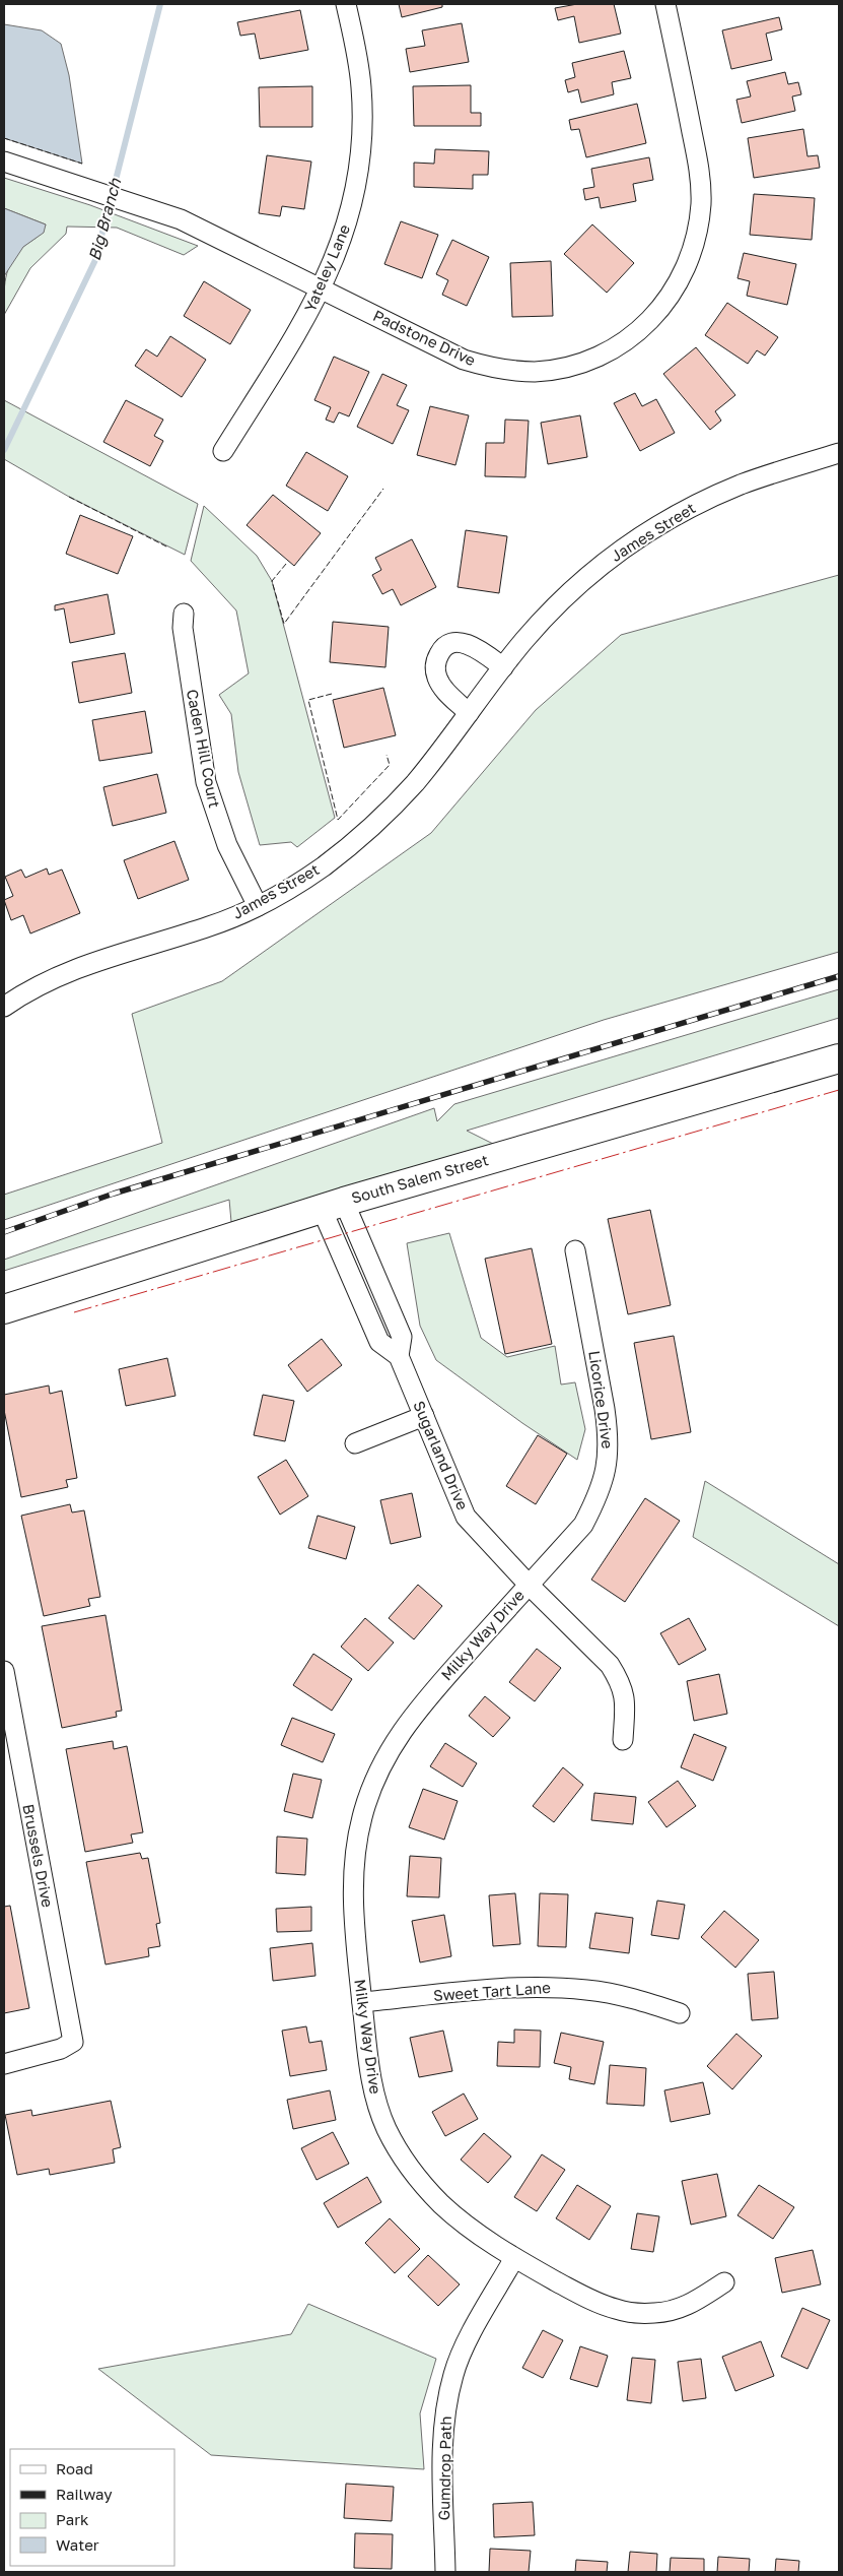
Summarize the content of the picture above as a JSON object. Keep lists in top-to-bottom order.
{
  "streets": {
    "main road": ["South Salem Street"],
    "street": [
      "Yateley Lane",
      "Padstone Drive",
      "James Street",
      "Caden Hill Court",
      "Licorice Drive",
      "Sugarland Drive",
      "Milky Way Drive",
      "Brussels Drive",
      "Sweet Tart Lane",
      "Gumdrop Path"
    ]
  },
  "crossings": [
    ["Yateley Lane", "Padstone Drive"],
    ["James Street", "Caden Hill Court"],
    ["South Salem Street", "Sugarland Drive"],
    ["Licorice Drive", "Sugarland Drive"],
    ["Licorice Drive", "Milky Way Drive"],
    ["Sugarland Drive", "Milky Way Drive"],
    ["Milky Way Drive", "Sweet Tart Lane"],
    ["Milky Way Drive", "Gumdrop Path"]
  ],
  "water": ["Big Branch"],
  "legend": [
    "Road",
    "Railway",
    "Park",
    "Water"
  ]
}
